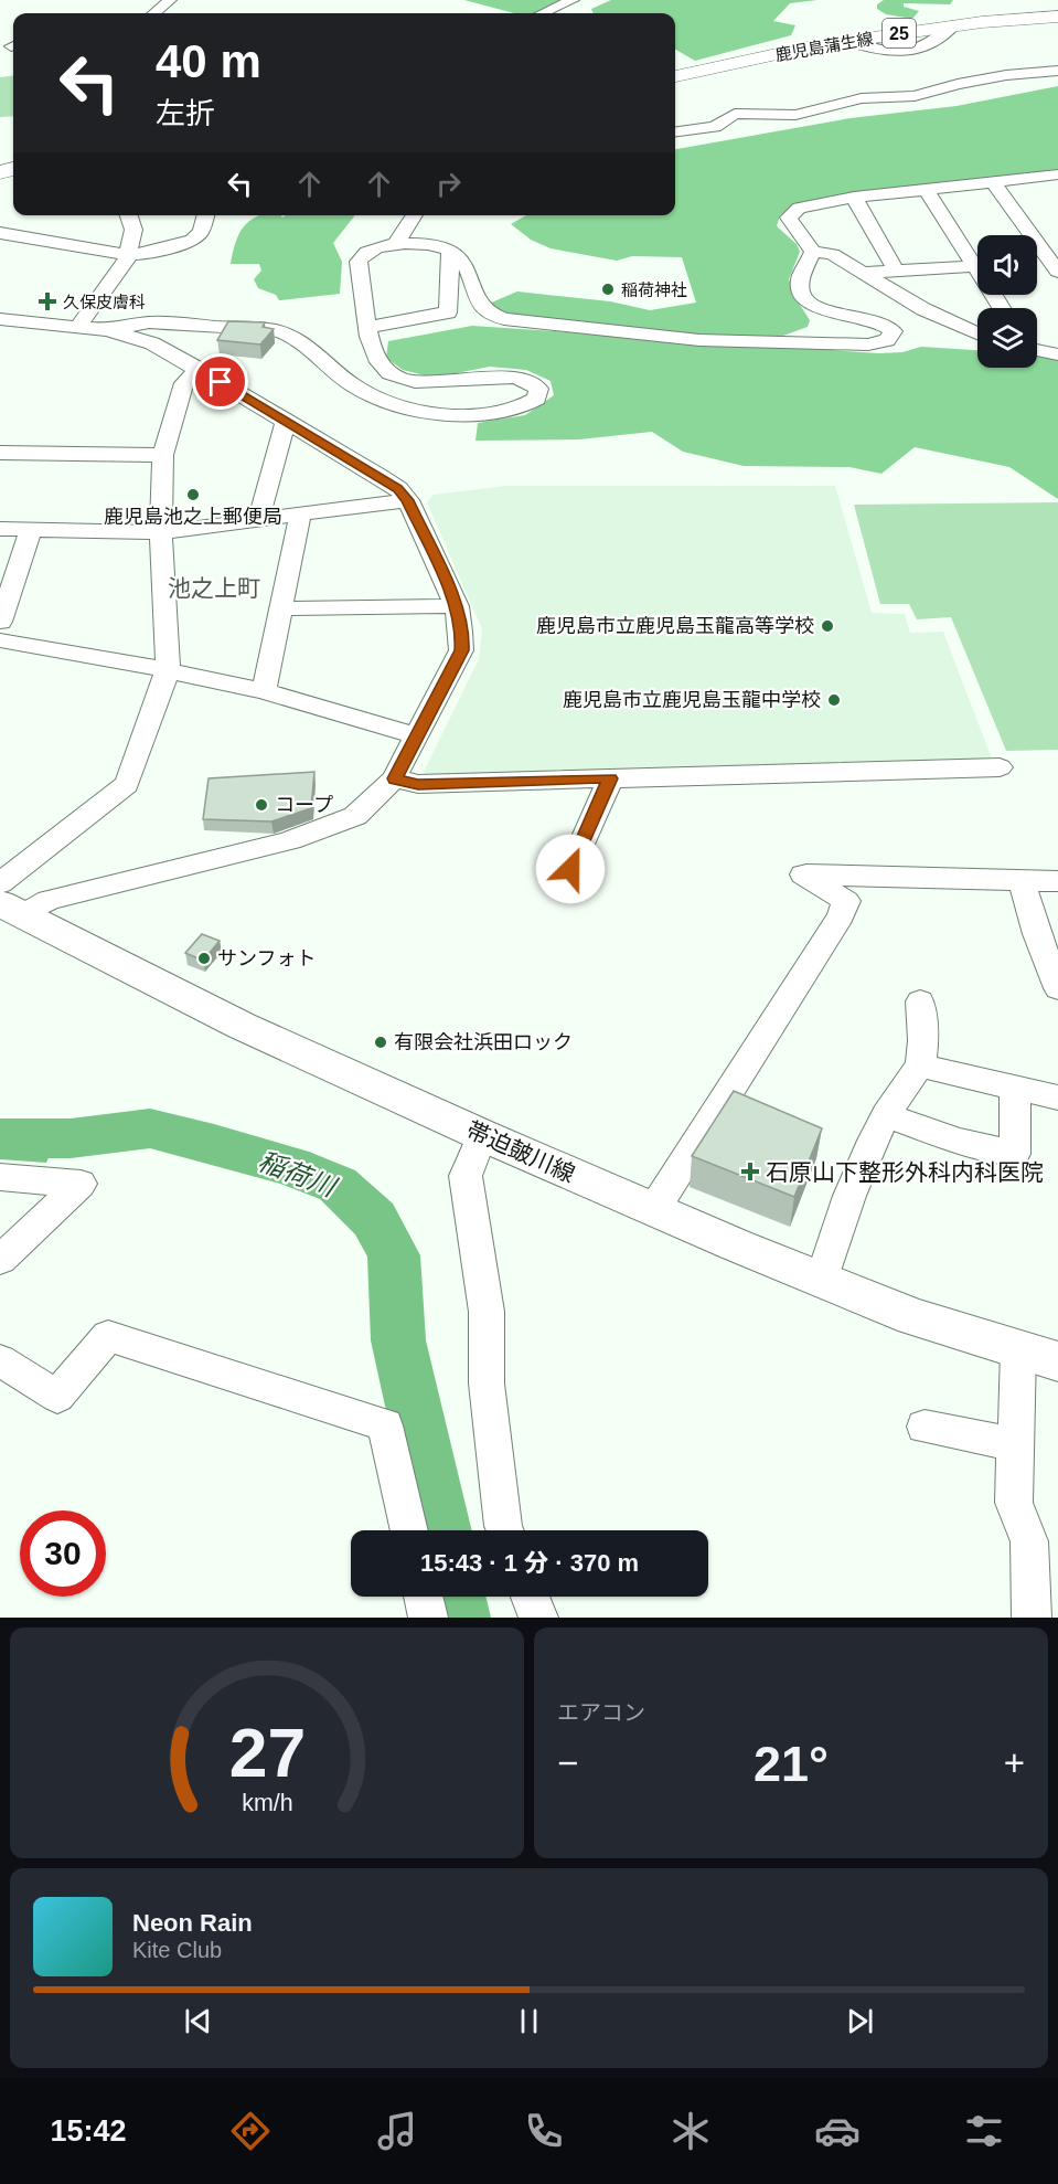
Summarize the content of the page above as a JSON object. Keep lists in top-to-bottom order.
{
  "streets": {
    "main road": ["25", "鹿児島蒲生線"],
    "street": ["帯迫皷川線"]
  },
  "districts": ["池之上町"],
  "water": ["稲荷川"],
  "places": {
    "other": [
      "稲荷神社",
      "鹿児島池之上郵便局",
      "鹿児島市立鹿児島玉龍高等学校",
      "鹿児島市立鹿児島玉龍中学校",
      "コープ",
      "サンフォト",
      "有限会社浜田ロック"
    ],
    "health": ["久保皮膚科", "石原山下整形外科内科医院"]
  },
  "page": {
    "turn": ["40 m", "左折"],
    "limit": "30",
    "trip": "15:43 · 1 分 · 370 m",
    "tile": "エアコン",
    "heat": ["−", "21°", "+"],
    "song": ["Neon Rain", "Kite Club"],
    "tabs": "15:42",
    "gauge": ["27", "km/h"]
  }
}
